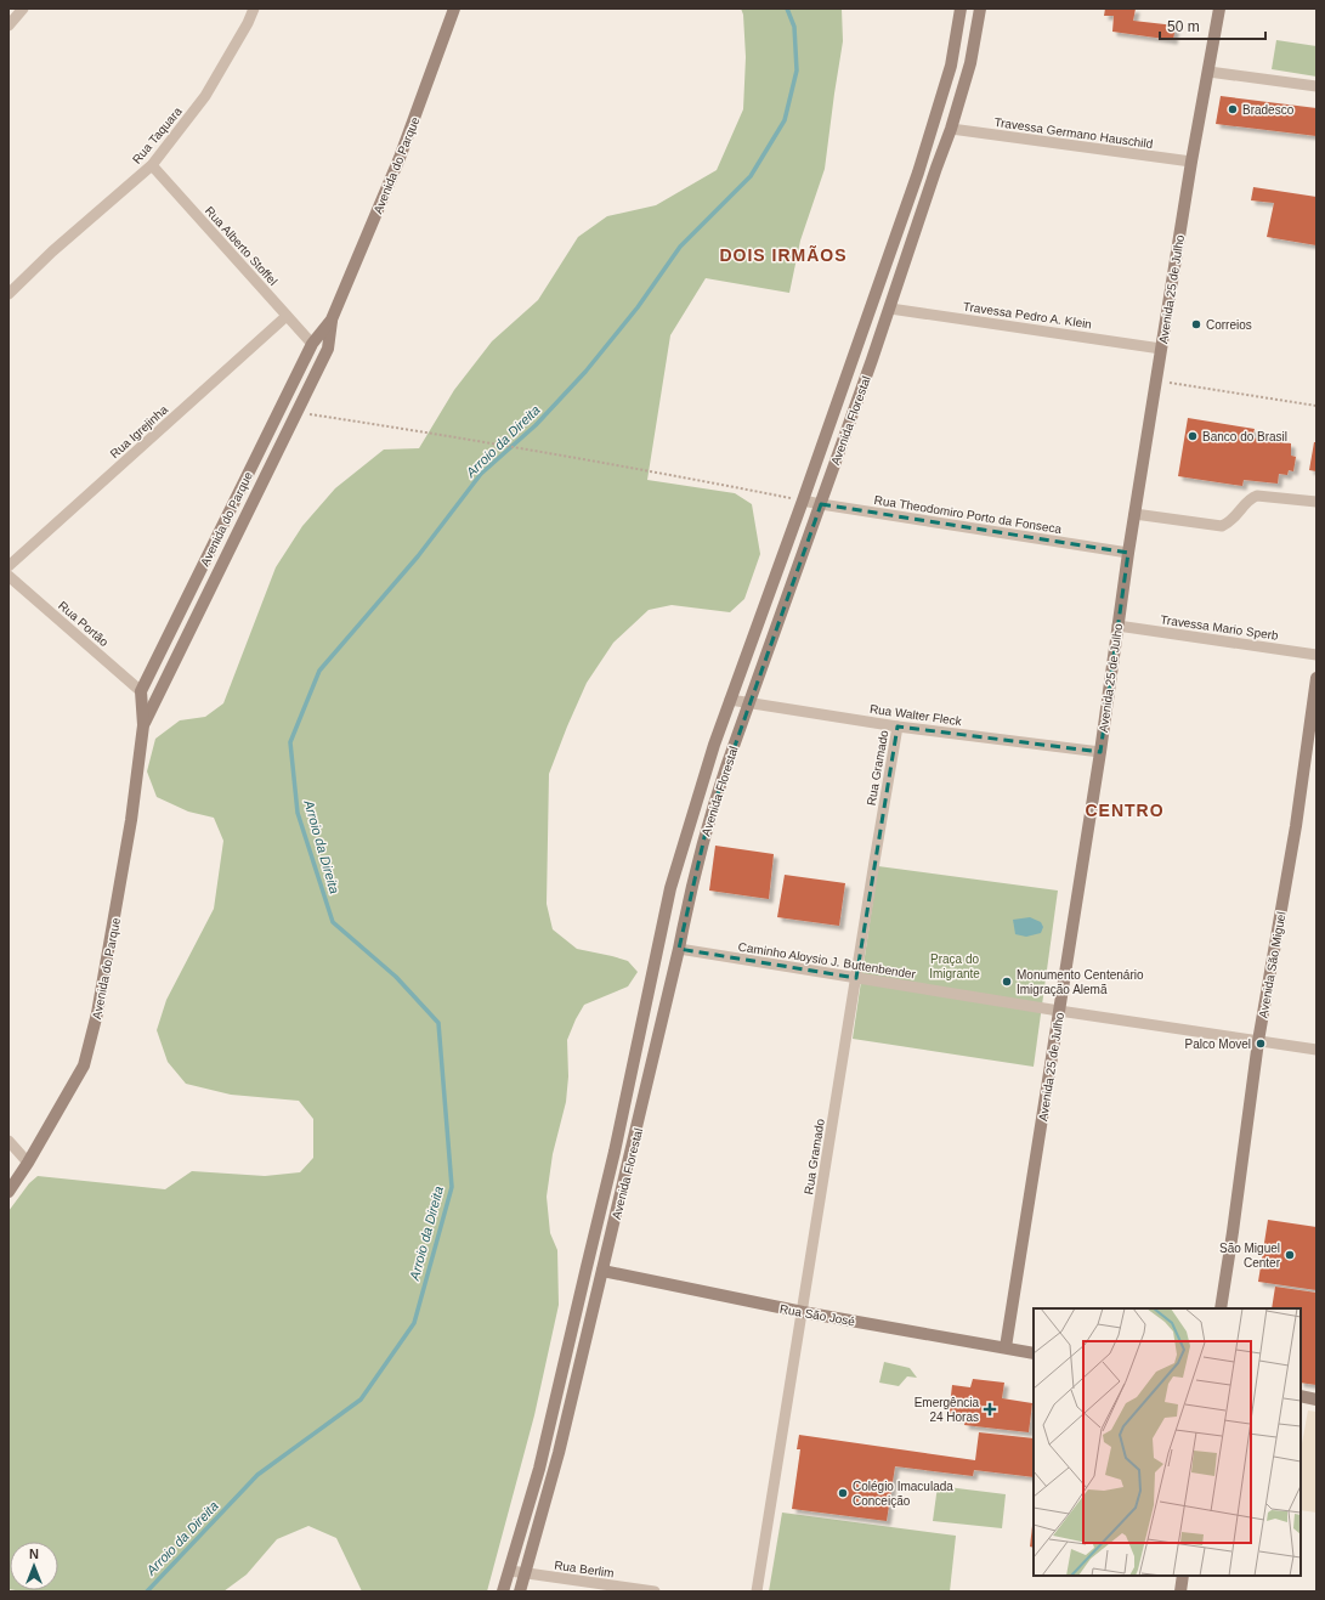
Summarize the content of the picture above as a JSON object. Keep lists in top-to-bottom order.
{
  "streets": {
    "main road": [
      "Avenida do Parque",
      "Avenida 25 de Julho",
      "Avenida Florestal",
      "Avenida São Miguel",
      "Rua São José"
    ],
    "street": [
      "Travessa Germano Hauschild",
      "Rua Taquara",
      "Rua Alberto Stoffel",
      "Travessa Pedro A. Klein",
      "Rua Igrejinha",
      "Rua Theodomiro Porto da Fonseca",
      "Rua Portão",
      "Travessa Mario Sperb",
      "Rua Walter Fleck",
      "Rua Gramado",
      "Caminho Aloysio J. Buttenbender",
      "Rua Berlim"
    ]
  },
  "crossings": [
    ["Travessa Germano Hauschild", "Avenida 25 de Julho"],
    ["Travessa Germano Hauschild", "Avenida Florestal"],
    ["Rua Taquara", "Rua Alberto Stoffel"],
    ["Avenida do Parque", "Rua Alberto Stoffel"],
    ["Avenida do Parque", "Rua Portão"],
    ["Rua Alberto Stoffel", "Rua Igrejinha"],
    ["Avenida 25 de Julho", "Travessa Pedro A. Klein"],
    ["Avenida 25 de Julho", "Rua Theodomiro Porto da Fonseca"],
    ["Avenida 25 de Julho", "Travessa Mario Sperb"],
    ["Avenida 25 de Julho", "Rua Walter Fleck"],
    ["Avenida 25 de Julho", "Caminho Aloysio J. Buttenbender"],
    ["Avenida 25 de Julho", "Rua São José"],
    ["Travessa Pedro A. Klein", "Avenida Florestal"],
    ["Avenida Florestal", "Rua Theodomiro Porto da Fonseca"],
    ["Avenida Florestal", "Rua Walter Fleck"],
    ["Avenida Florestal", "Caminho Aloysio J. Buttenbender"],
    ["Avenida Florestal", "Rua São José"],
    ["Avenida Florestal", "Rua Berlim"],
    ["Rua Walter Fleck", "Rua Gramado"],
    ["Rua Gramado", "Caminho Aloysio J. Buttenbender"],
    ["Rua Gramado", "Rua São José"],
    ["Caminho Aloysio J. Buttenbender", "Avenida São Miguel"]
  ],
  "districts": ["DOIS IRMÃOS", "CENTRO"],
  "water": ["Arroio da Direita"],
  "parks": ["Praça do Imigrante"],
  "places": {
    "other": [
      "Bradesco",
      "Correios",
      "Banco do Brasil",
      "Monumento Centenário Imigração Alemã",
      "Palco Movel",
      "São Miguel Center",
      "Colégio Imaculada Conceição"
    ],
    "health": ["Emergência 24 Horas"]
  },
  "scale_bar": "50 m",
  "north": "top"
}
